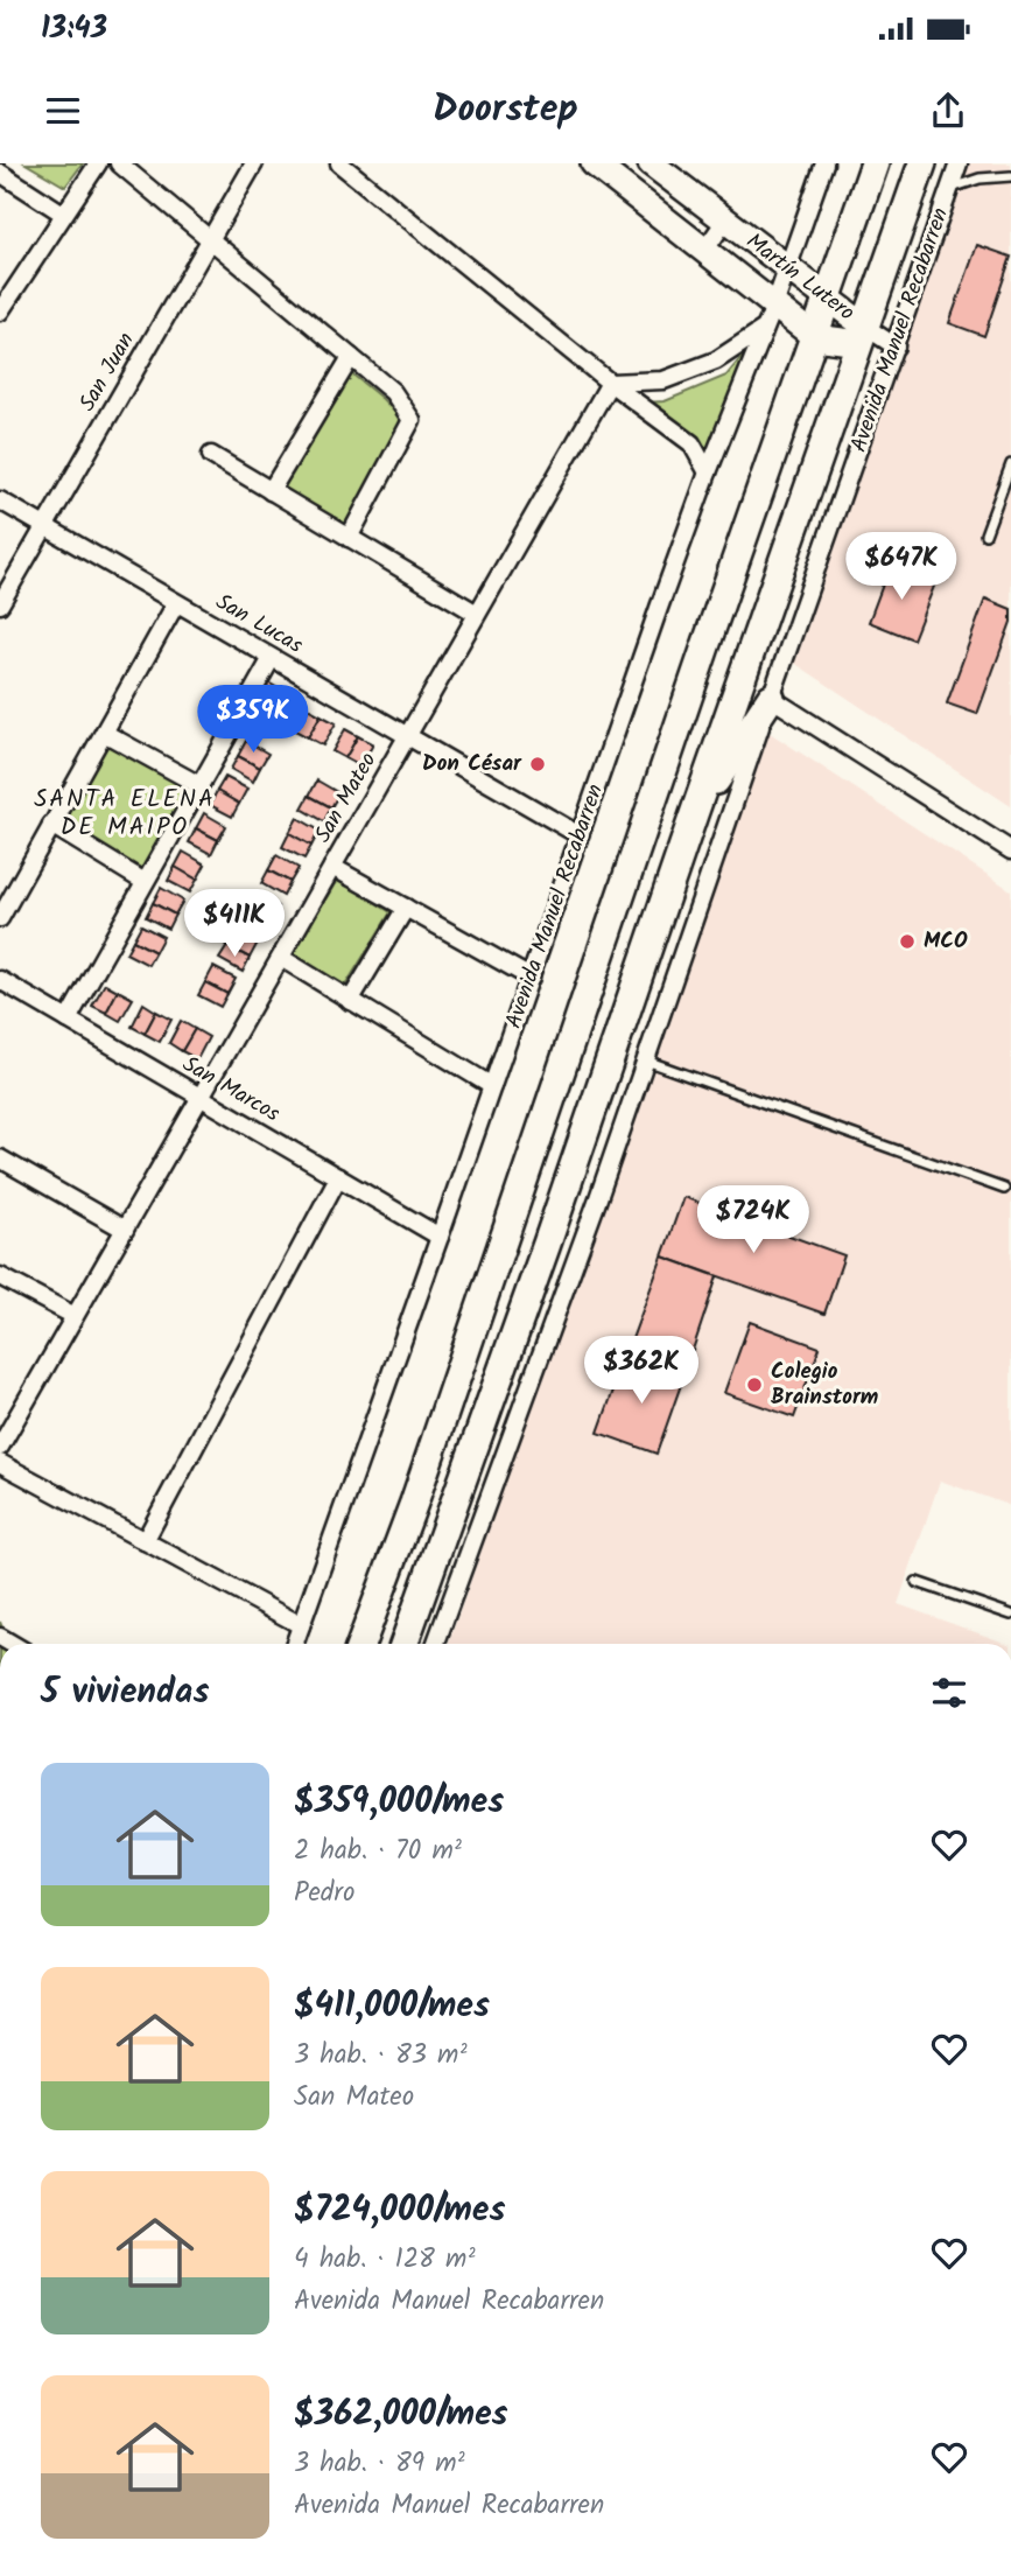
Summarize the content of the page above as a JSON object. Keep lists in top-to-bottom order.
{
  "streets": {
    "main road": ["Martín Lutero", "Avenida Manuel Recabarren"],
    "street": [
      "San Juan",
      "San Lucas",
      "San Mateo",
      "San Marcos"
    ]
  },
  "crossings": [
    ["Martín Lutero", "Avenida Manuel Recabarren"],
    ["Avenida Manuel Recabarren", "San Lucas"],
    ["Avenida Manuel Recabarren", "San Marcos"],
    ["San Juan", "San Lucas"],
    ["San Lucas", "San Mateo"],
    ["San Mateo", "San Marcos"]
  ],
  "districts": ["SANTA ELENA DE MAIPO"],
  "places": ["Don César", "MCO", "Colegio Brainstorm"],
  "page": {
    "status": "13:43",
    "header": "Doorstep",
    "price": [
      "$647K",
      "$359K",
      "$411K",
      "$724K",
      "$362K"
    ],
    "heading": "5 viviendas",
    "list": [
      {
        "name": "$359,000/mes",
        "note": "2 hab. · 70 m² · Pedro"
      },
      {
        "name": "$411,000/mes",
        "note": "3 hab. · 83 m² · San Mateo"
      },
      {
        "name": "$724,000/mes",
        "note": "4 hab. · 128 m² · Avenida Manuel Recabarren"
      },
      {
        "name": "$362,000/mes",
        "note": "3 hab. · 89 m² · Avenida Manuel Recabarren"
      }
    ]
  }
}
